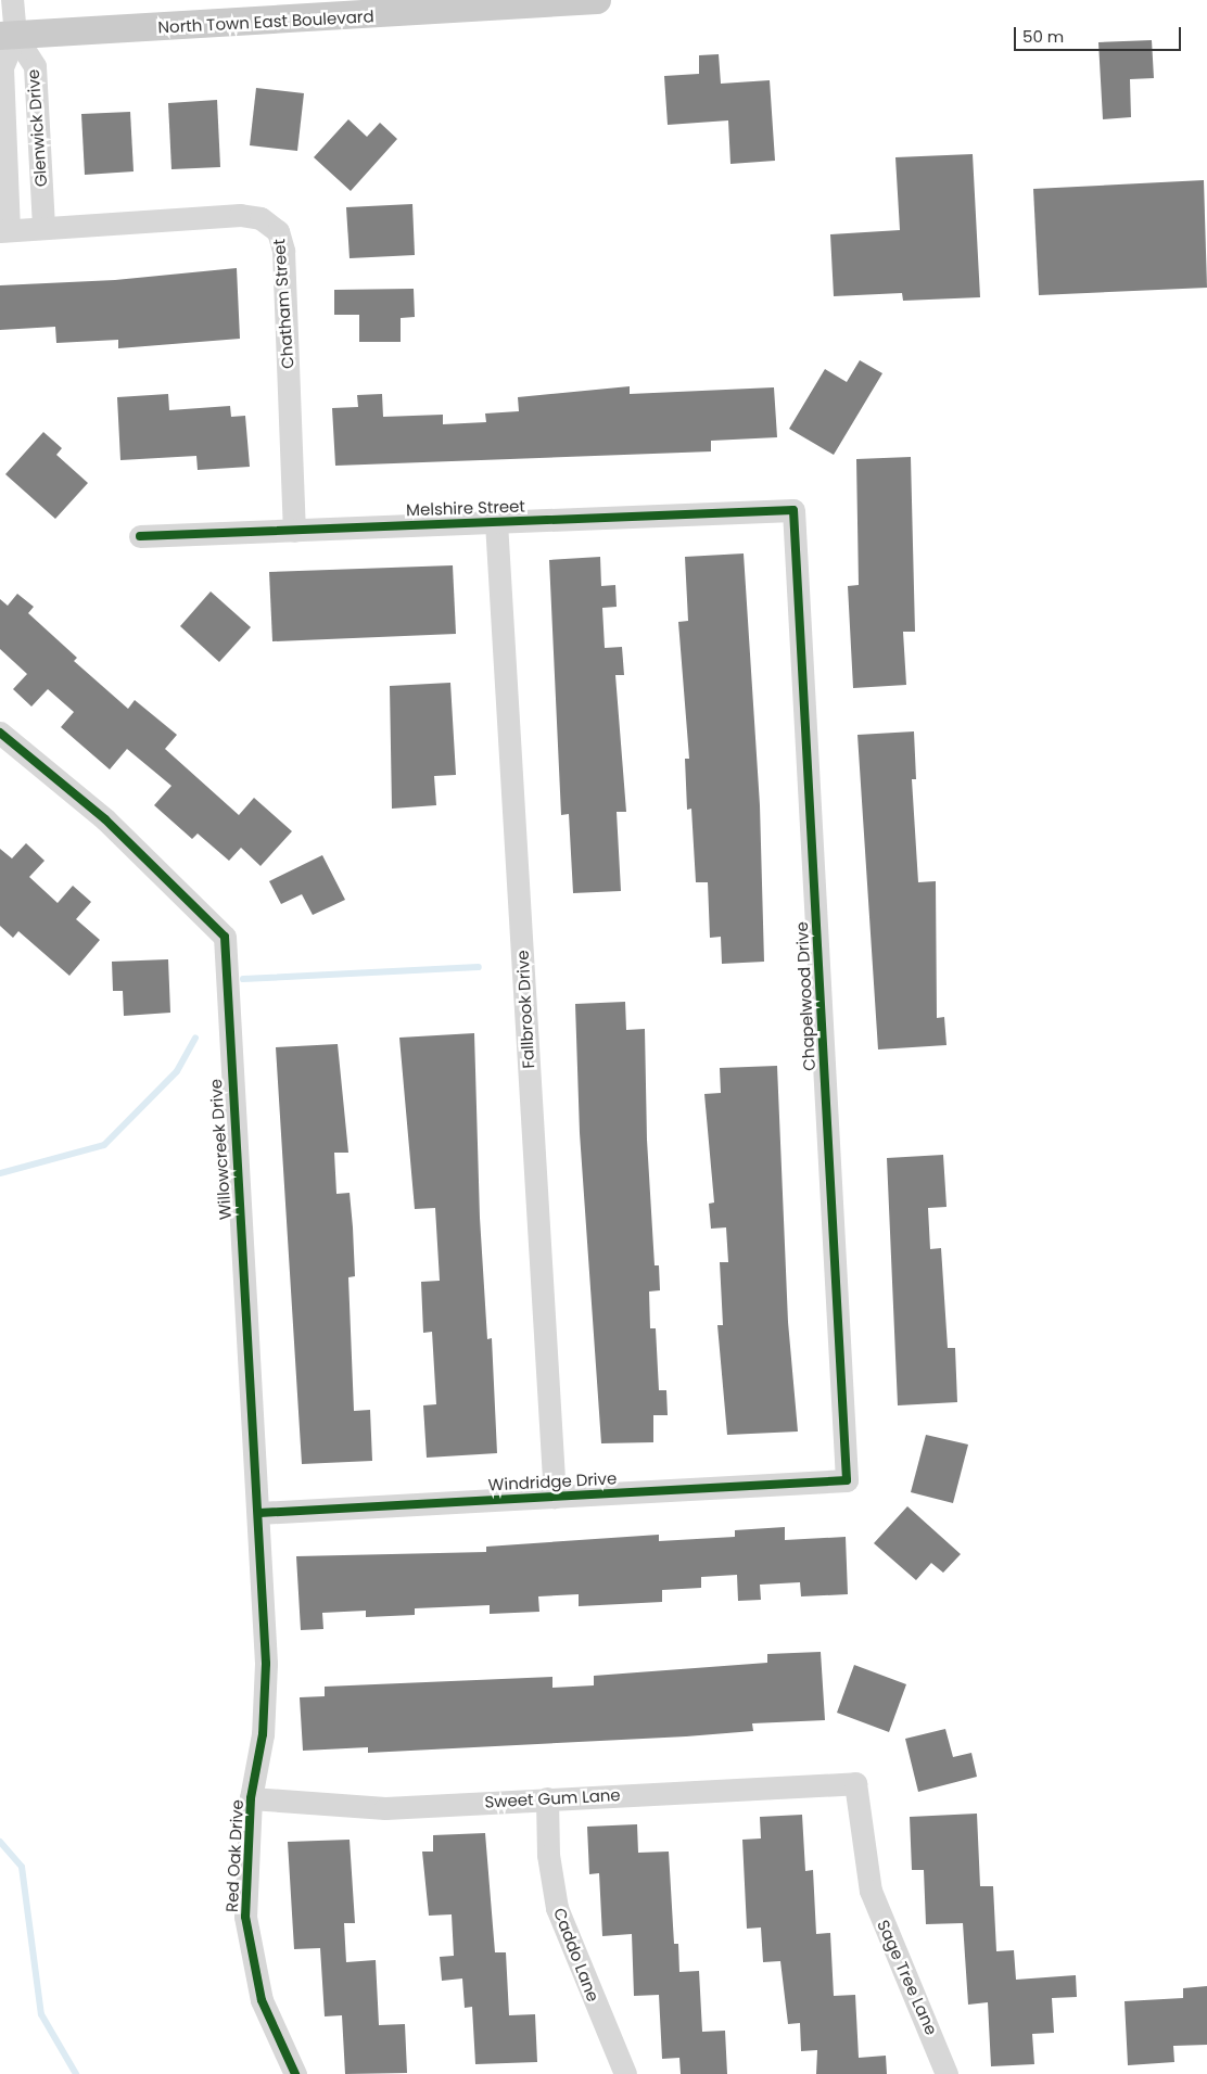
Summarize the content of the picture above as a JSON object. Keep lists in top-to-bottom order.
{
  "streets": {
    "main road": ["North Town East Boulevard"],
    "street": [
      "Glenwick Drive",
      "Chatham Street",
      "Melshire Street",
      "Chapelwood Drive",
      "Fallbrook Drive",
      "Willowcreek Drive",
      "Windridge Drive",
      "Sweet Gum Lane",
      "Red Oak Drive",
      "Caddo Lane",
      "Sage Tree Lane"
    ]
  },
  "crossings": [
    ["North Town East Boulevard", "Glenwick Drive"],
    ["Glenwick Drive", "Chatham Street"],
    ["Chatham Street", "Melshire Street"],
    ["Melshire Street", "Chapelwood Drive"],
    ["Melshire Street", "Fallbrook Drive"],
    ["Chapelwood Drive", "Windridge Drive"],
    ["Fallbrook Drive", "Windridge Drive"],
    ["Willowcreek Drive", "Windridge Drive"],
    ["Willowcreek Drive", "Red Oak Drive"],
    ["Sweet Gum Lane", "Red Oak Drive"],
    ["Sweet Gum Lane", "Caddo Lane"],
    ["Sweet Gum Lane", "Sage Tree Lane"]
  ],
  "scale_bar": "50 m"
}
